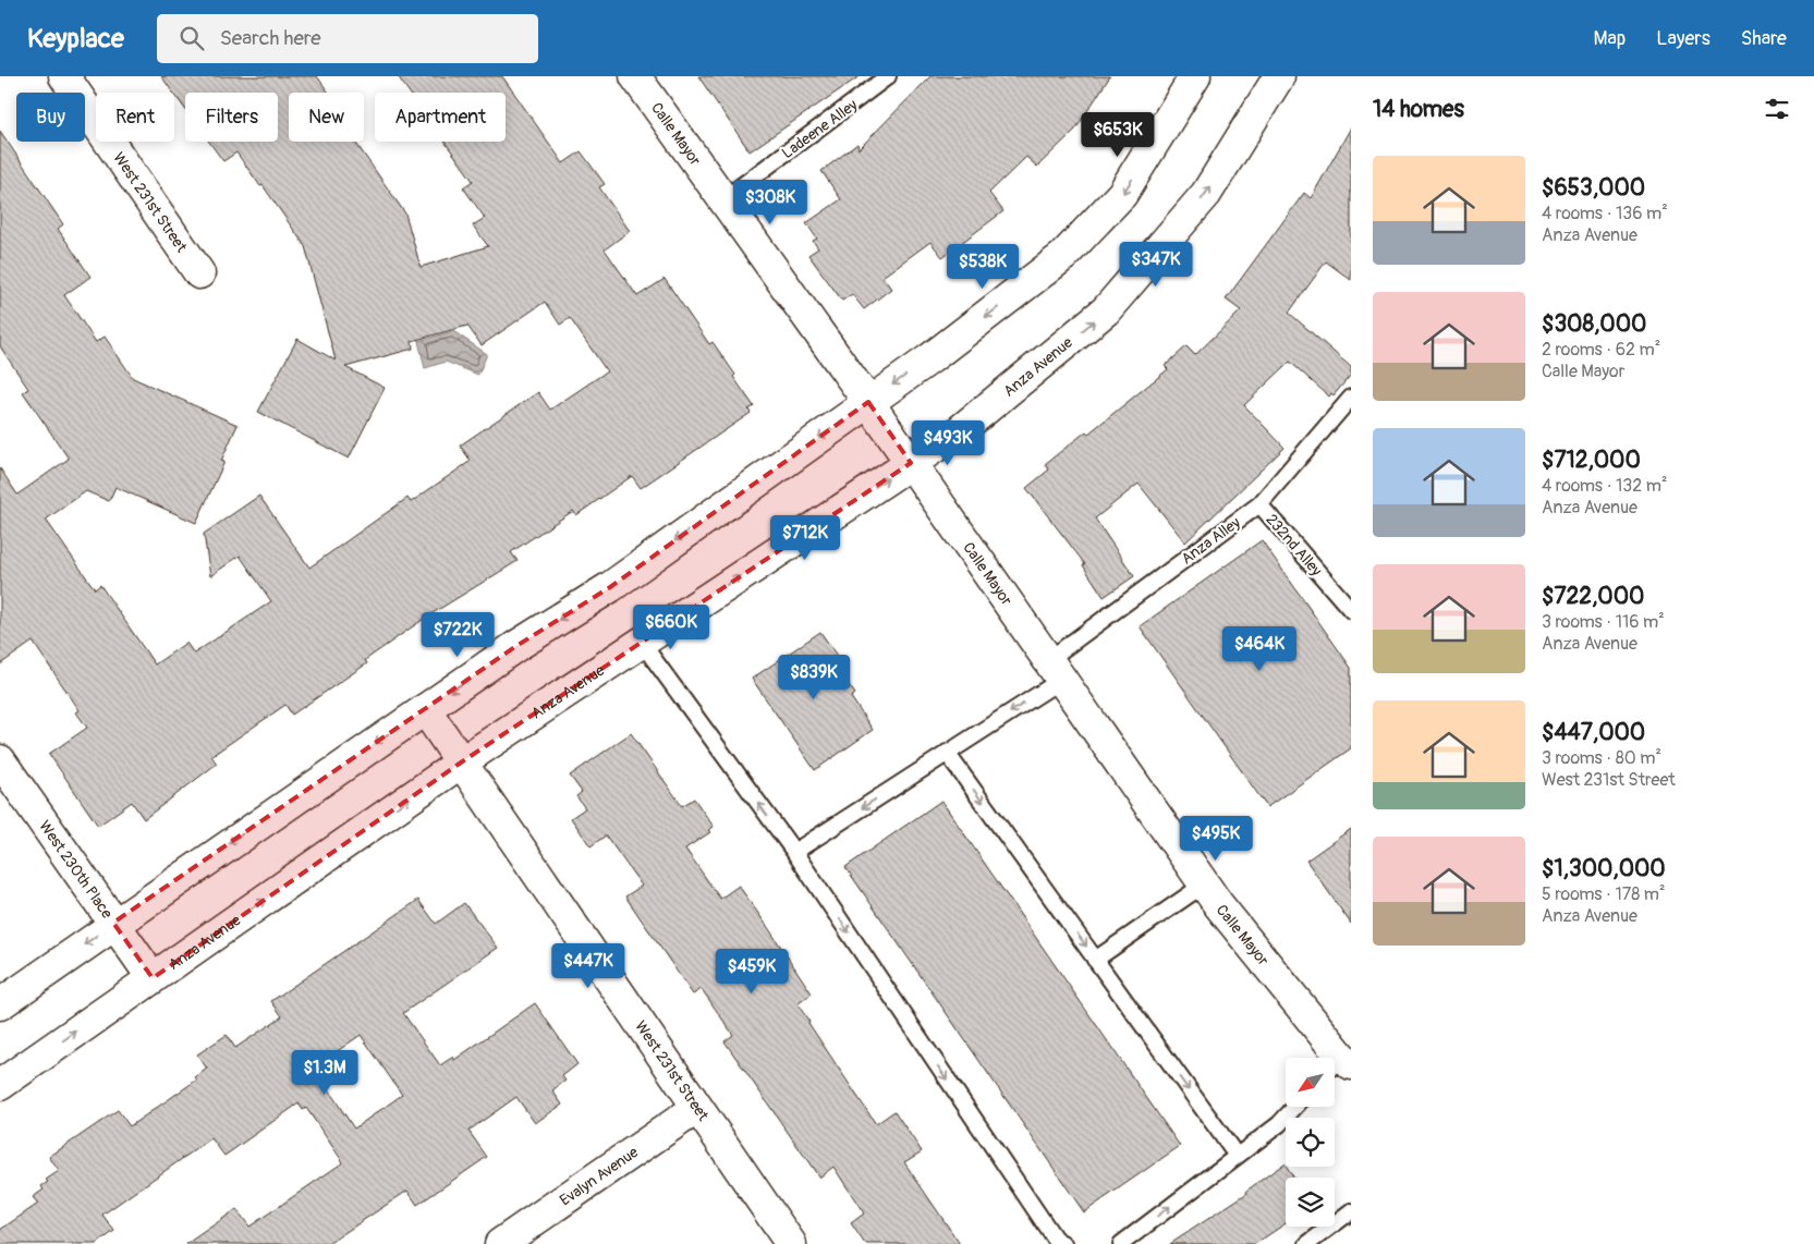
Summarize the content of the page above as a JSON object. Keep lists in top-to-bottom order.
{
  "streets": {
    "main road": [
      "Calle Mayor",
      "West 231st Street",
      "Anza Avenue",
      "West 230th Place",
      "Evalyn Avenue"
    ],
    "lane": ["Ladeene Alley", "Anza Alley", "232nd Alley"]
  },
  "crossings": [
    ["Ladeene Alley", "Calle Mayor"],
    ["Calle Mayor", "Anza Avenue"],
    ["Calle Mayor", "Anza Alley"],
    ["West 231st Street", "Anza Avenue"],
    ["West 231st Street", "Evalyn Avenue"],
    ["Anza Avenue", "West 230th Place"],
    ["Anza Alley", "232nd Alley"]
  ],
  "one_way": ["Anza Alley"],
  "north": "bottom left",
  "page": {
    "header": "Keyplace",
    "search": "Search here",
    "nav": ["Map", "Layers", "Share"],
    "heading": "14 homes",
    "chip": [
      "Buy",
      "Rent",
      "Filters",
      "New",
      "Apartment"
    ],
    "price": [
      "$653K",
      "$308K",
      "$347K",
      "$538K",
      "$493K",
      "$712K",
      "$660K",
      "$722K",
      "$464K",
      "$839K",
      "$495K",
      "$447K",
      "$459K",
      "$1.3M"
    ],
    "list": [
      {
        "name": "$653,000",
        "note": "4 rooms · 136 m² · Anza Avenue"
      },
      {
        "name": "$308,000",
        "note": "2 rooms · 62 m² · Calle Mayor"
      },
      {
        "name": "$712,000",
        "note": "4 rooms · 132 m² · Anza Avenue"
      },
      {
        "name": "$722,000",
        "note": "3 rooms · 116 m² · Anza Avenue"
      },
      {
        "name": "$447,000",
        "note": "3 rooms · 80 m² · West 231st Street"
      },
      {
        "name": "$1,300,000",
        "note": "5 rooms · 178 m² · Anza Avenue"
      }
    ]
  }
}
